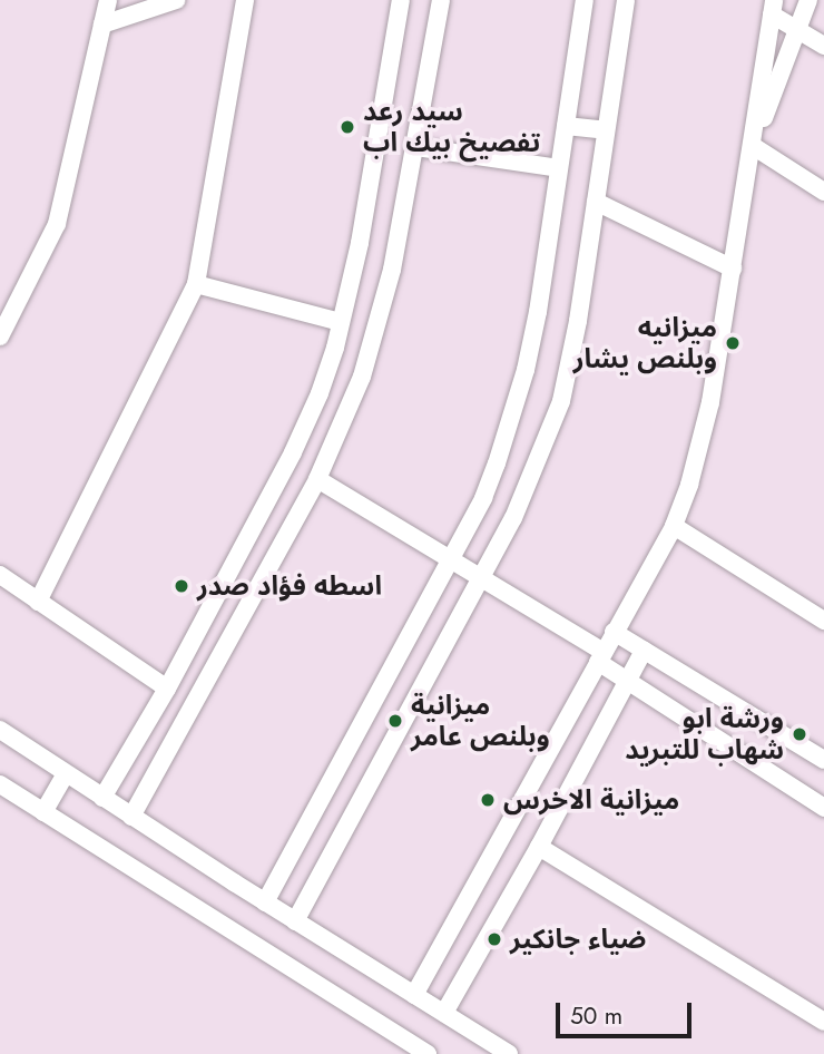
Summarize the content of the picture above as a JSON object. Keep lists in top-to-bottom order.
{
  "places": [
    "سيد رعد تفصيخ بيك اب",
    "ميزانيه وبلنص يشار",
    "اسطه فؤاد صدر",
    "ميزانية وبلنص عامر",
    "ورشة ابو شهاب للتبريد",
    "ميزانية الاخرس",
    "ضياء جانكير"
  ],
  "scale_bar": "50 m"
}
